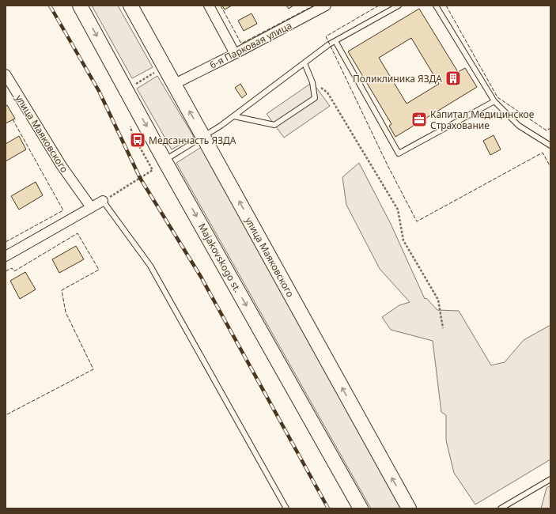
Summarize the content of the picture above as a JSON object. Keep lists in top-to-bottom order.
{
  "streets": {
    "main road": ["улица Маяковского", "Majakovskogo st."],
    "street": ["6-я Парковая улица"]
  },
  "crossings": [
    ["6-я Парковая улица", "улица Маяковского"]
  ],
  "one_way": ["улица Маяковского", "Majakovskogo st."],
  "places": {
    "building": ["Поликлиника ЯЗДА"],
    "office": ["Капитал Медицинское Страхование"],
    "bus stop": ["Медсанчасть ЯЗДА"]
  }
}
